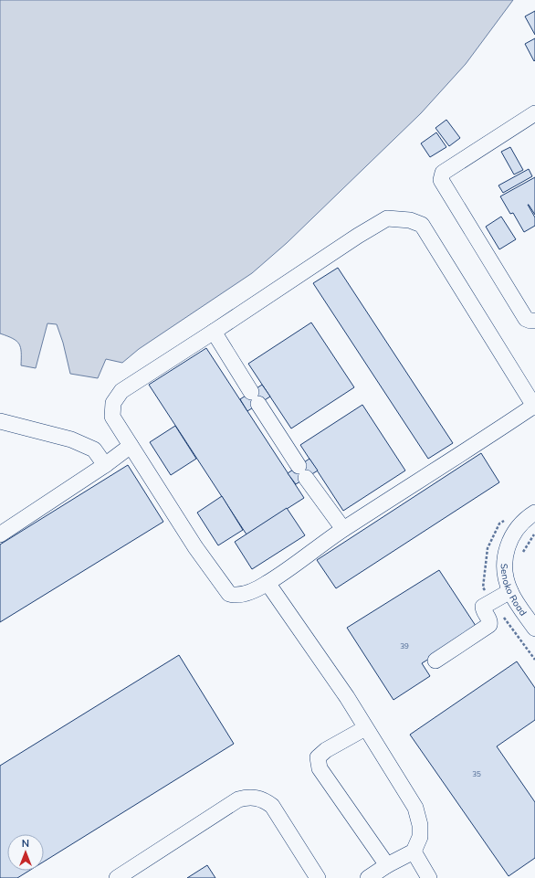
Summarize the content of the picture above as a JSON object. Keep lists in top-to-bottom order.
{
  "streets": {
    "street": ["Senoko Road"]
  },
  "house_numbers": ["39", "35"],
  "north": "top"
}
